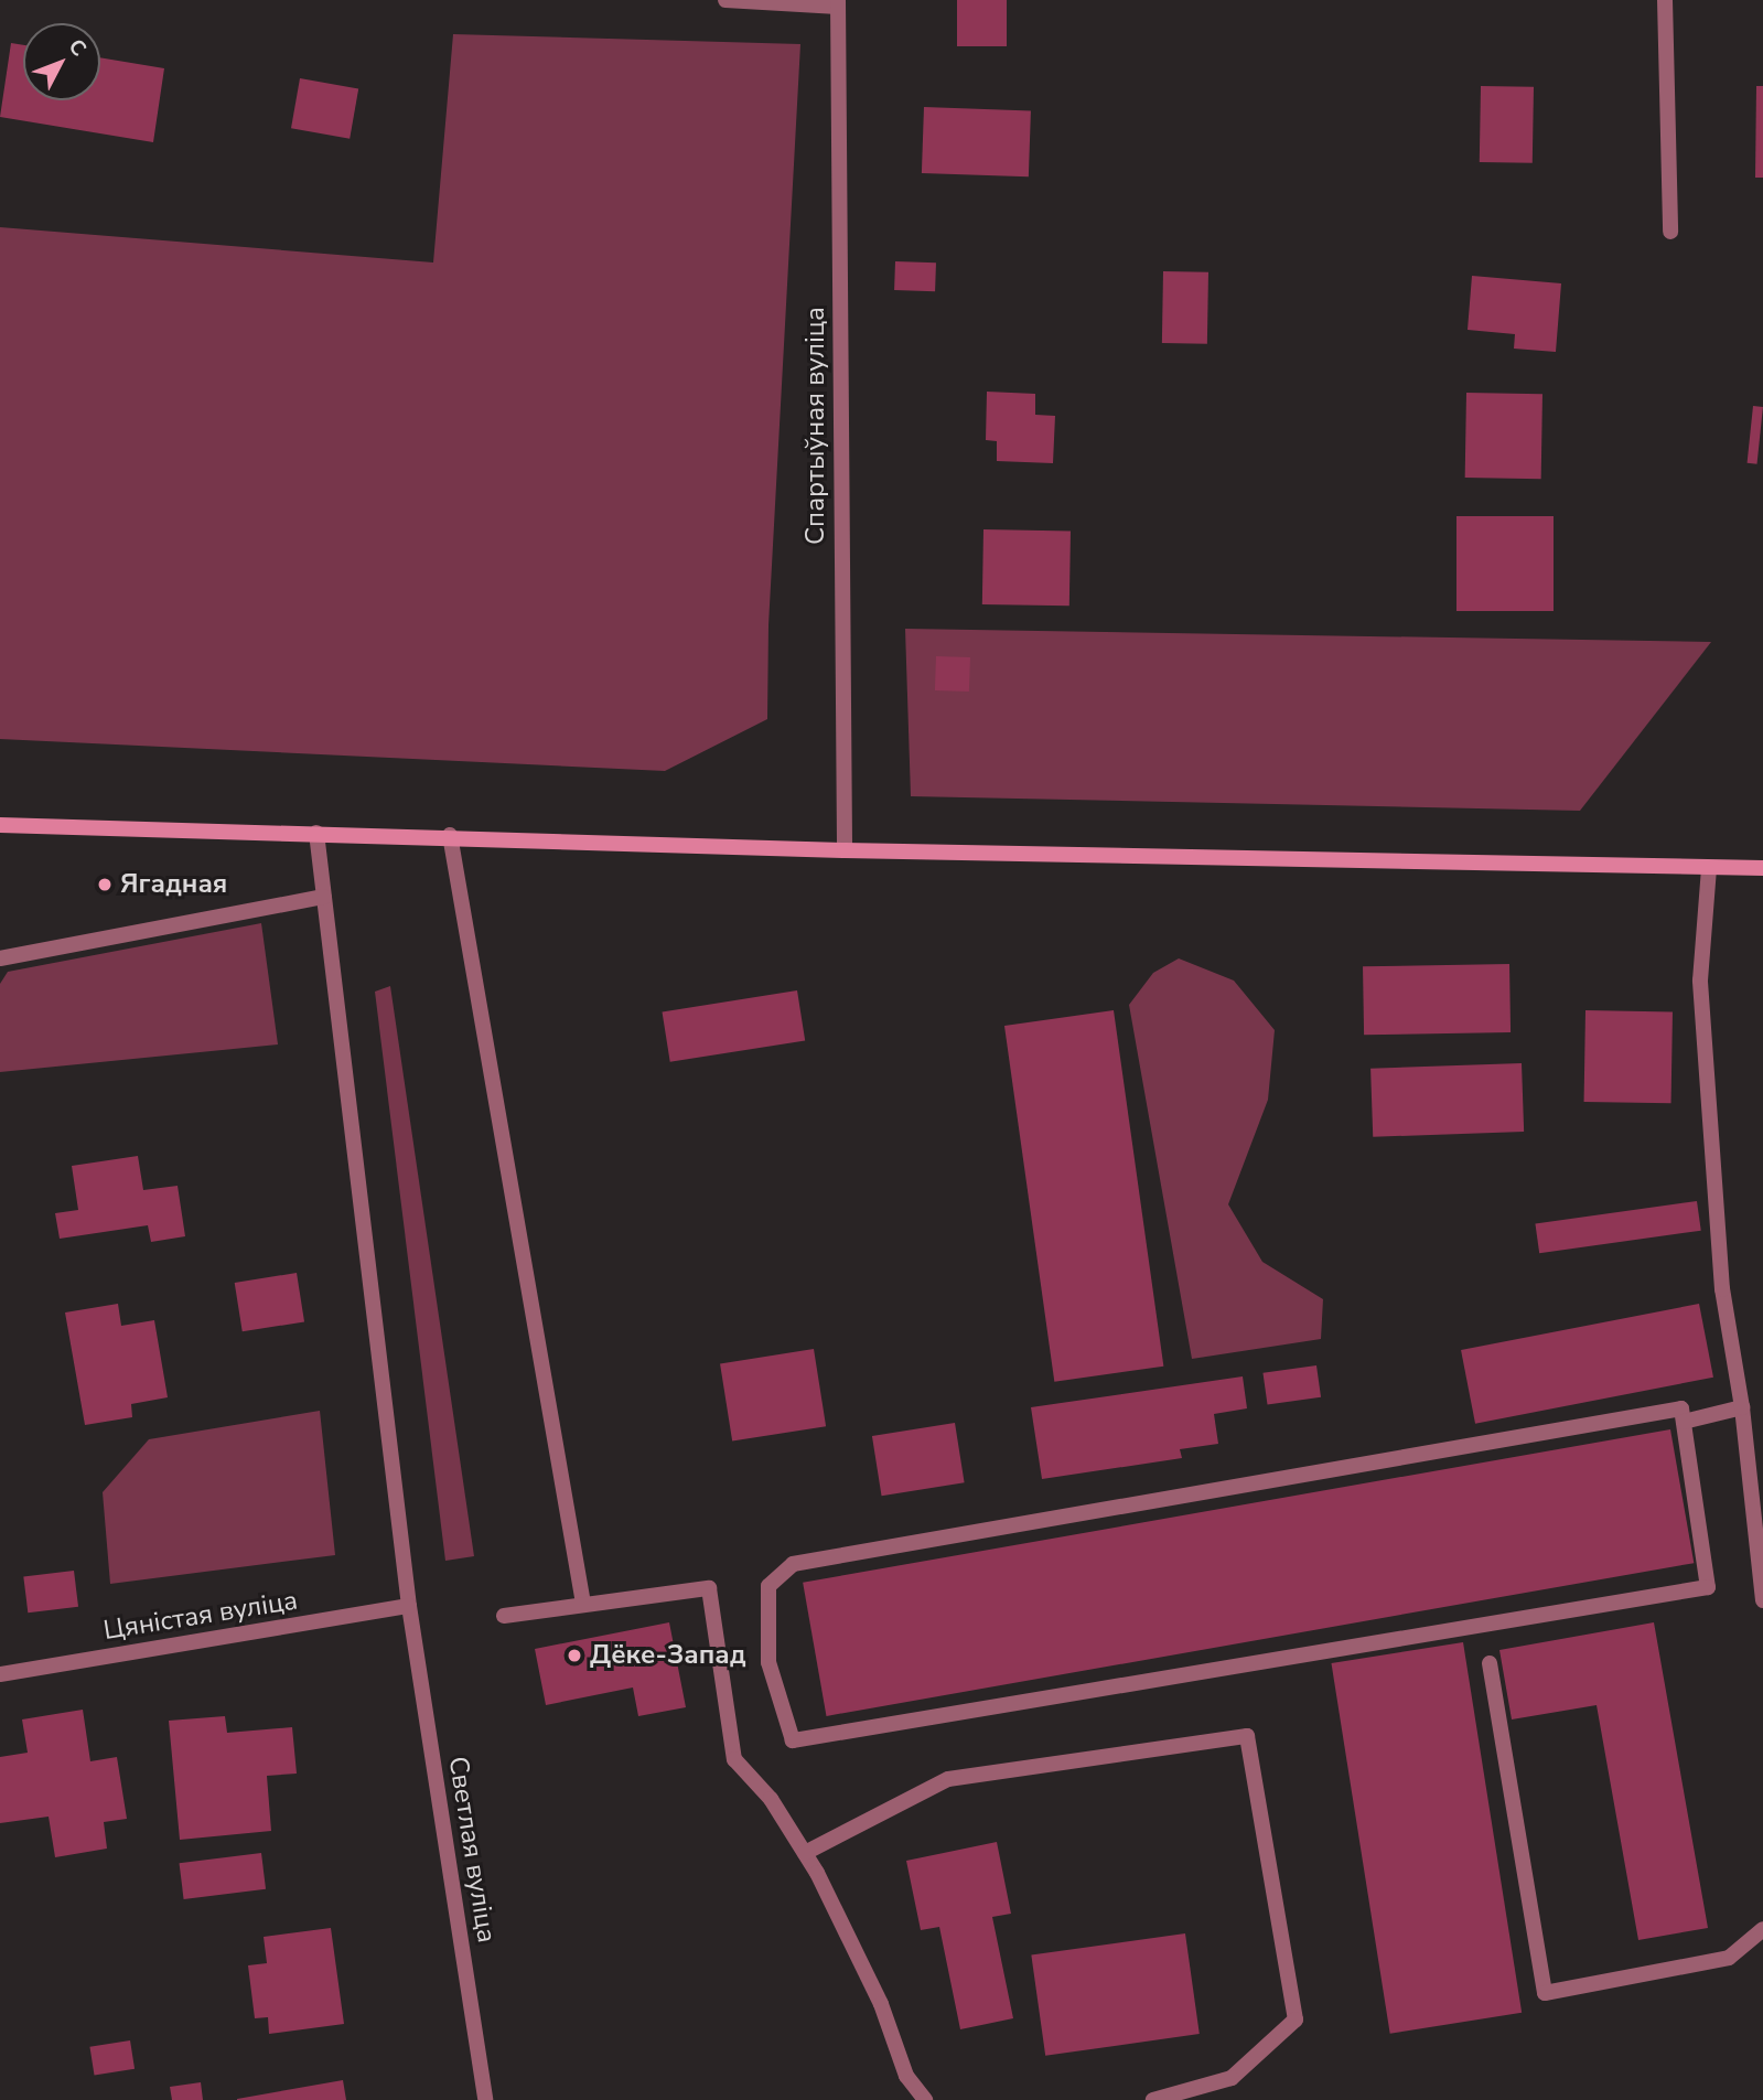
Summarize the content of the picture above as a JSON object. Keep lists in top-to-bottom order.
{
  "streets": {
    "street": ["Спартыўная вуліца", "Цяністая вуліца", "Светлая вуліца"]
  },
  "crossings": [
    ["Цяністая вуліца", "Светлая вуліца"]
  ],
  "places": ["Ягадная", "Дёке-Запад"],
  "north": "top right"
}
